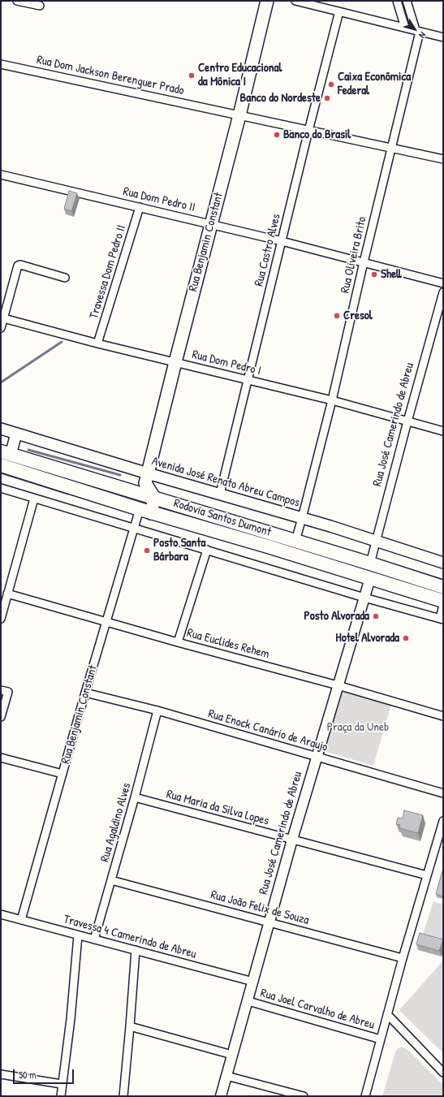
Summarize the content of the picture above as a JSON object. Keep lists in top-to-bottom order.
{
  "streets": {
    "highway": ["Rodovia Santos Dumont"],
    "main road": ["Rua Benjamin Constant", "Avenida José Renato Abreu Campos"],
    "street": [
      "Rua Dom Jackson Berenguer Prado",
      "Rua Dom Pedro II",
      "Rua Castro Alves",
      "Rua Oliveira Brito",
      "Travessa Dom Pedro II",
      "Rua Dom Pedro I",
      "Rua José Camerindo de Abreu",
      "Rua Euclides Rehem",
      "Rua Enock Canário de Araujo",
      "Rua Maria da Silva Lopes",
      "Rua Agaldino Alves",
      "Rua João Felix de Souza",
      "Travessa 4 Camerindo de Abreu",
      "Rua Joel Carvalho de Abreu"
    ]
  },
  "crossings": [
    ["Rua Dom Jackson Berenguer Prado", "Rua Benjamin Constant"],
    ["Rua Dom Jackson Berenguer Prado", "Rua Castro Alves"],
    ["Rua Dom Jackson Berenguer Prado", "Rua Oliveira Brito"],
    ["Rua Dom Pedro II", "Rua Benjamin Constant"],
    ["Rua Dom Pedro II", "Rua Castro Alves"],
    ["Rua Dom Pedro II", "Rua Oliveira Brito"],
    ["Rua Dom Pedro II", "Travessa Dom Pedro II"],
    ["Rua Benjamin Constant", "Rua Dom Pedro I"],
    ["Rua Benjamin Constant", "Avenida José Renato Abreu Campos"],
    ["Rua Benjamin Constant", "Rodovia Santos Dumont"],
    ["Rua Benjamin Constant", "Rua Euclides Rehem"],
    ["Rua Benjamin Constant", "Rua Enock Canário de Araujo"],
    ["Rua Benjamin Constant", "Travessa 4 Camerindo de Abreu"],
    ["Rua Castro Alves", "Rua Dom Pedro I"],
    ["Rua Castro Alves", "Avenida José Renato Abreu Campos"],
    ["Rua Oliveira Brito", "Rua Dom Pedro I"],
    ["Rua Oliveira Brito", "Avenida José Renato Abreu Campos"],
    ["Rua Oliveira Brito", "Rodovia Santos Dumont"],
    ["Travessa Dom Pedro II", "Rua Dom Pedro I"],
    ["Rua Dom Pedro I", "Rua José Camerindo de Abreu"],
    ["Rua José Camerindo de Abreu", "Avenida José Renato Abreu Campos"],
    ["Rua José Camerindo de Abreu", "Rodovia Santos Dumont"],
    ["Rua José Camerindo de Abreu", "Rua Euclides Rehem"],
    ["Rua José Camerindo de Abreu", "Rua Enock Canário de Araujo"],
    ["Rua José Camerindo de Abreu", "Rua Maria da Silva Lopes"],
    ["Rua José Camerindo de Abreu", "Rua João Felix de Souza"],
    ["Rua José Camerindo de Abreu", "Travessa 4 Camerindo de Abreu"],
    ["Rua José Camerindo de Abreu", "Rua Joel Carvalho de Abreu"],
    ["Rua Enock Canário de Araujo", "Rua Agaldino Alves"],
    ["Rua Maria da Silva Lopes", "Rua Agaldino Alves"],
    ["Rua Agaldino Alves", "Rua João Felix de Souza"],
    ["Rua Agaldino Alves", "Travessa 4 Camerindo de Abreu"]
  ],
  "parks": ["Praça da Uneb"],
  "places": [
    "Centro Educacional da Mônica I",
    "Caixa Econômica Federal",
    "Banco do Nordeste",
    "Banco do Brasil",
    "Shell",
    "Cresol",
    "Posto Santa Bárbara",
    "Posto Alvorada",
    "Hotel Alvorada"
  ],
  "scale_bar": "50 m",
  "north": "bottom right"
}
